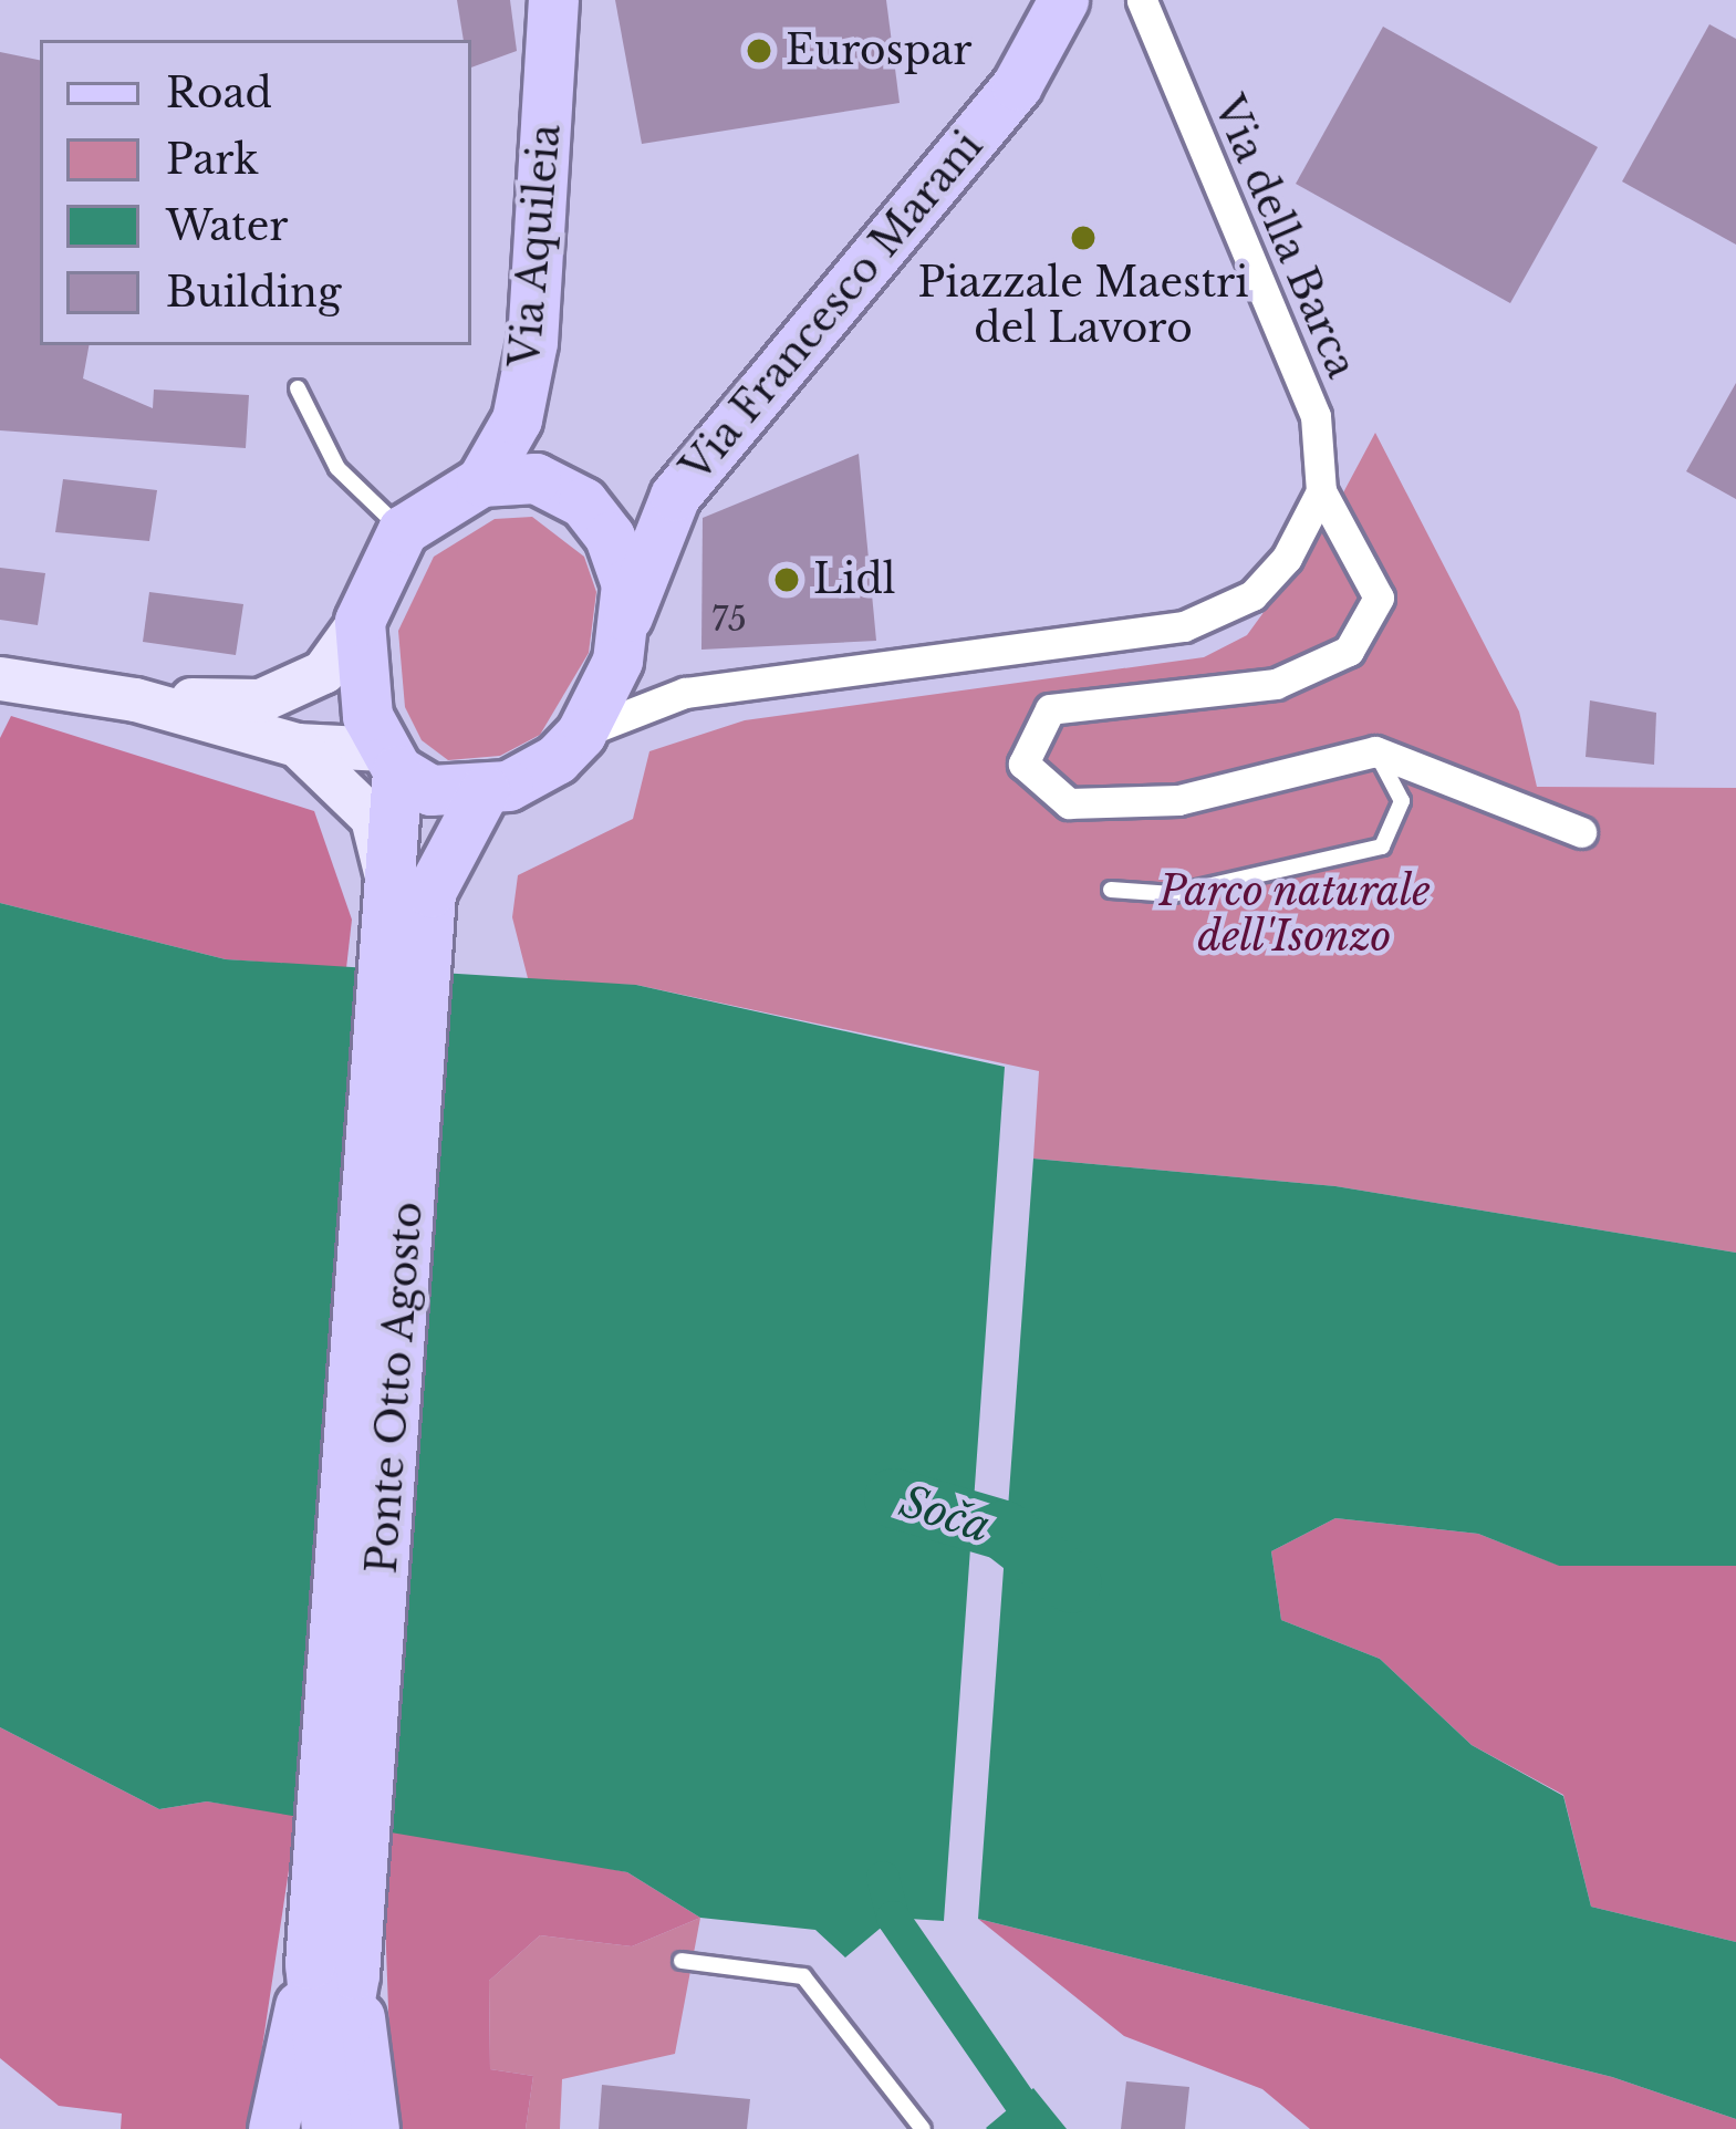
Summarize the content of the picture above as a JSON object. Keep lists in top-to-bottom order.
{
  "streets": {
    "main road": ["Via Aquileia", "Via Francesco Marani", "Ponte Otto Agosto"],
    "street": ["Via della Barca"]
  },
  "crossings": [
    ["Via Aquileia", "Via Francesco Marani"]
  ],
  "water": ["Soča"],
  "parks": ["Parco naturale dell'Isonzo"],
  "places": ["Eurospar", "Piazzale Maestri del Lavoro", "Lidl"],
  "house_numbers": ["75"],
  "legend": [
    "Road",
    "Park",
    "Water",
    "Building"
  ]
}
